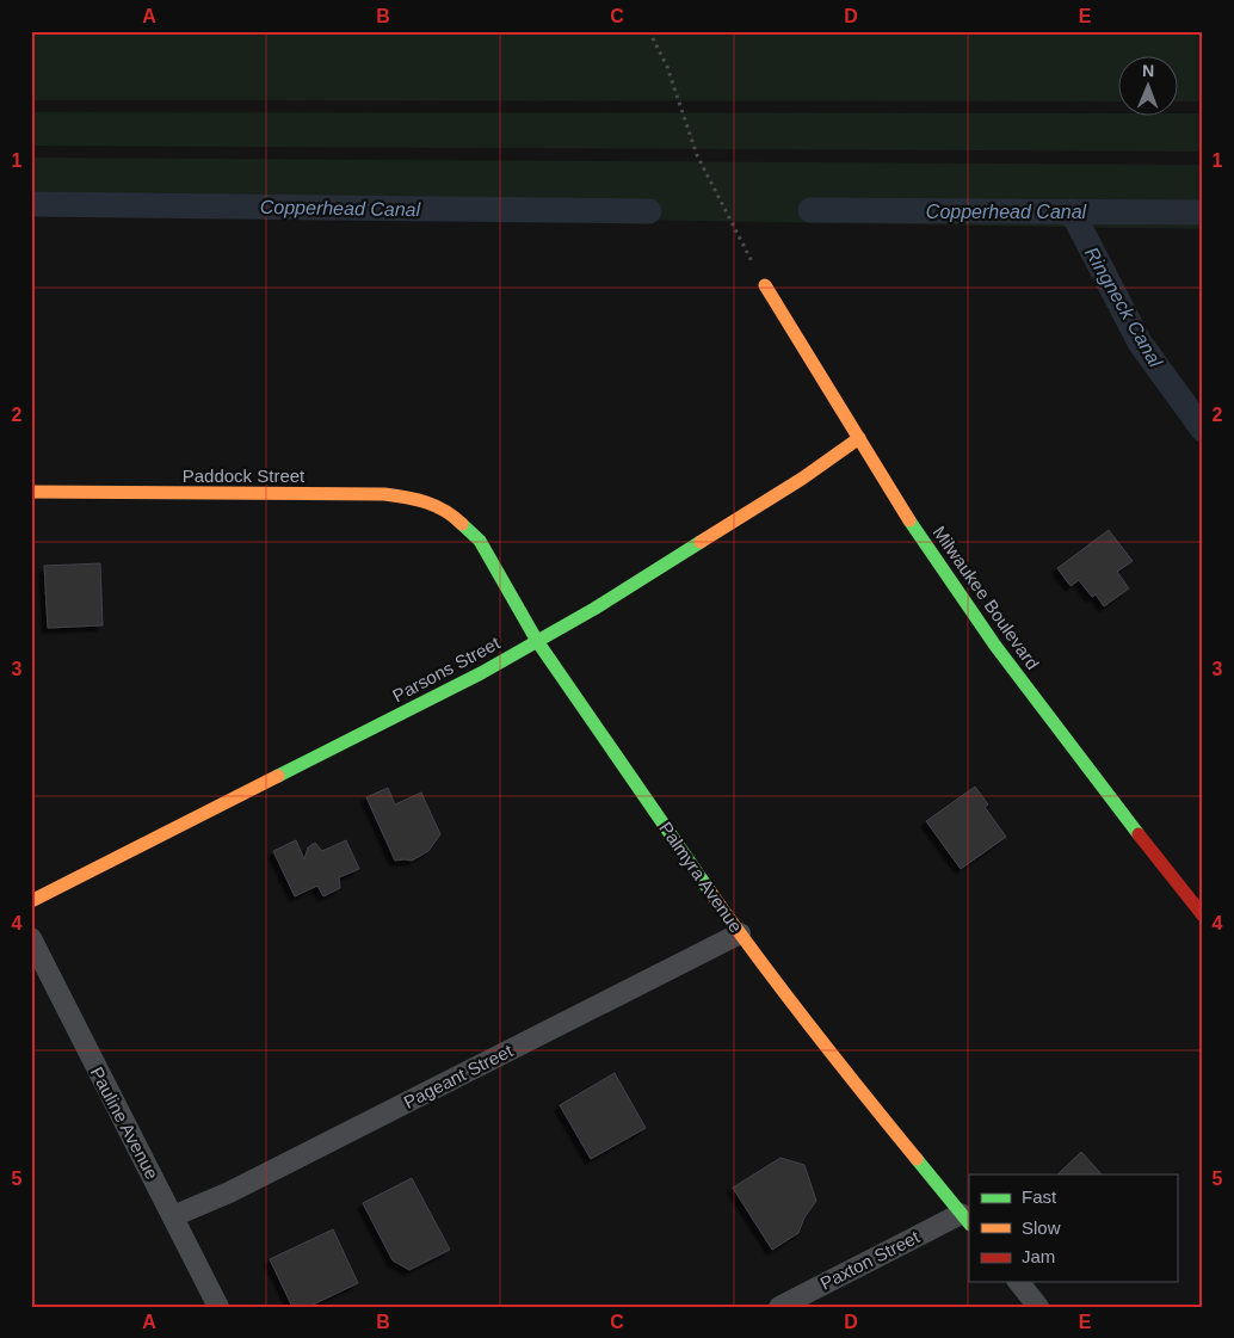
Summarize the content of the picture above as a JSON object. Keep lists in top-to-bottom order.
{
  "streets": {
    "street": [
      "Paddock Street",
      "Milwaukee Boulevard",
      "Parsons Street",
      "Palmyra Avenue",
      "Pageant Street",
      "Pauline Avenue",
      "Paxton Street"
    ]
  },
  "crossings": [
    ["Paddock Street", "Palmyra Avenue"],
    ["Milwaukee Boulevard", "Parsons Street"],
    ["Parsons Street", "Palmyra Avenue"],
    ["Palmyra Avenue", "Pageant Street"],
    ["Palmyra Avenue", "Paxton Street"],
    ["Pageant Street", "Pauline Avenue"]
  ],
  "water": ["Copperhead Canal", "Ringneck Canal"],
  "legend": ["Fast", "Slow", "Jam"],
  "north": "top",
  "grid": {
    "columns": [
      "A",
      "B",
      "C",
      "D",
      "E"
    ],
    "rows": [
      "1",
      "2",
      "3",
      "4",
      "5"
    ]
  }
}
